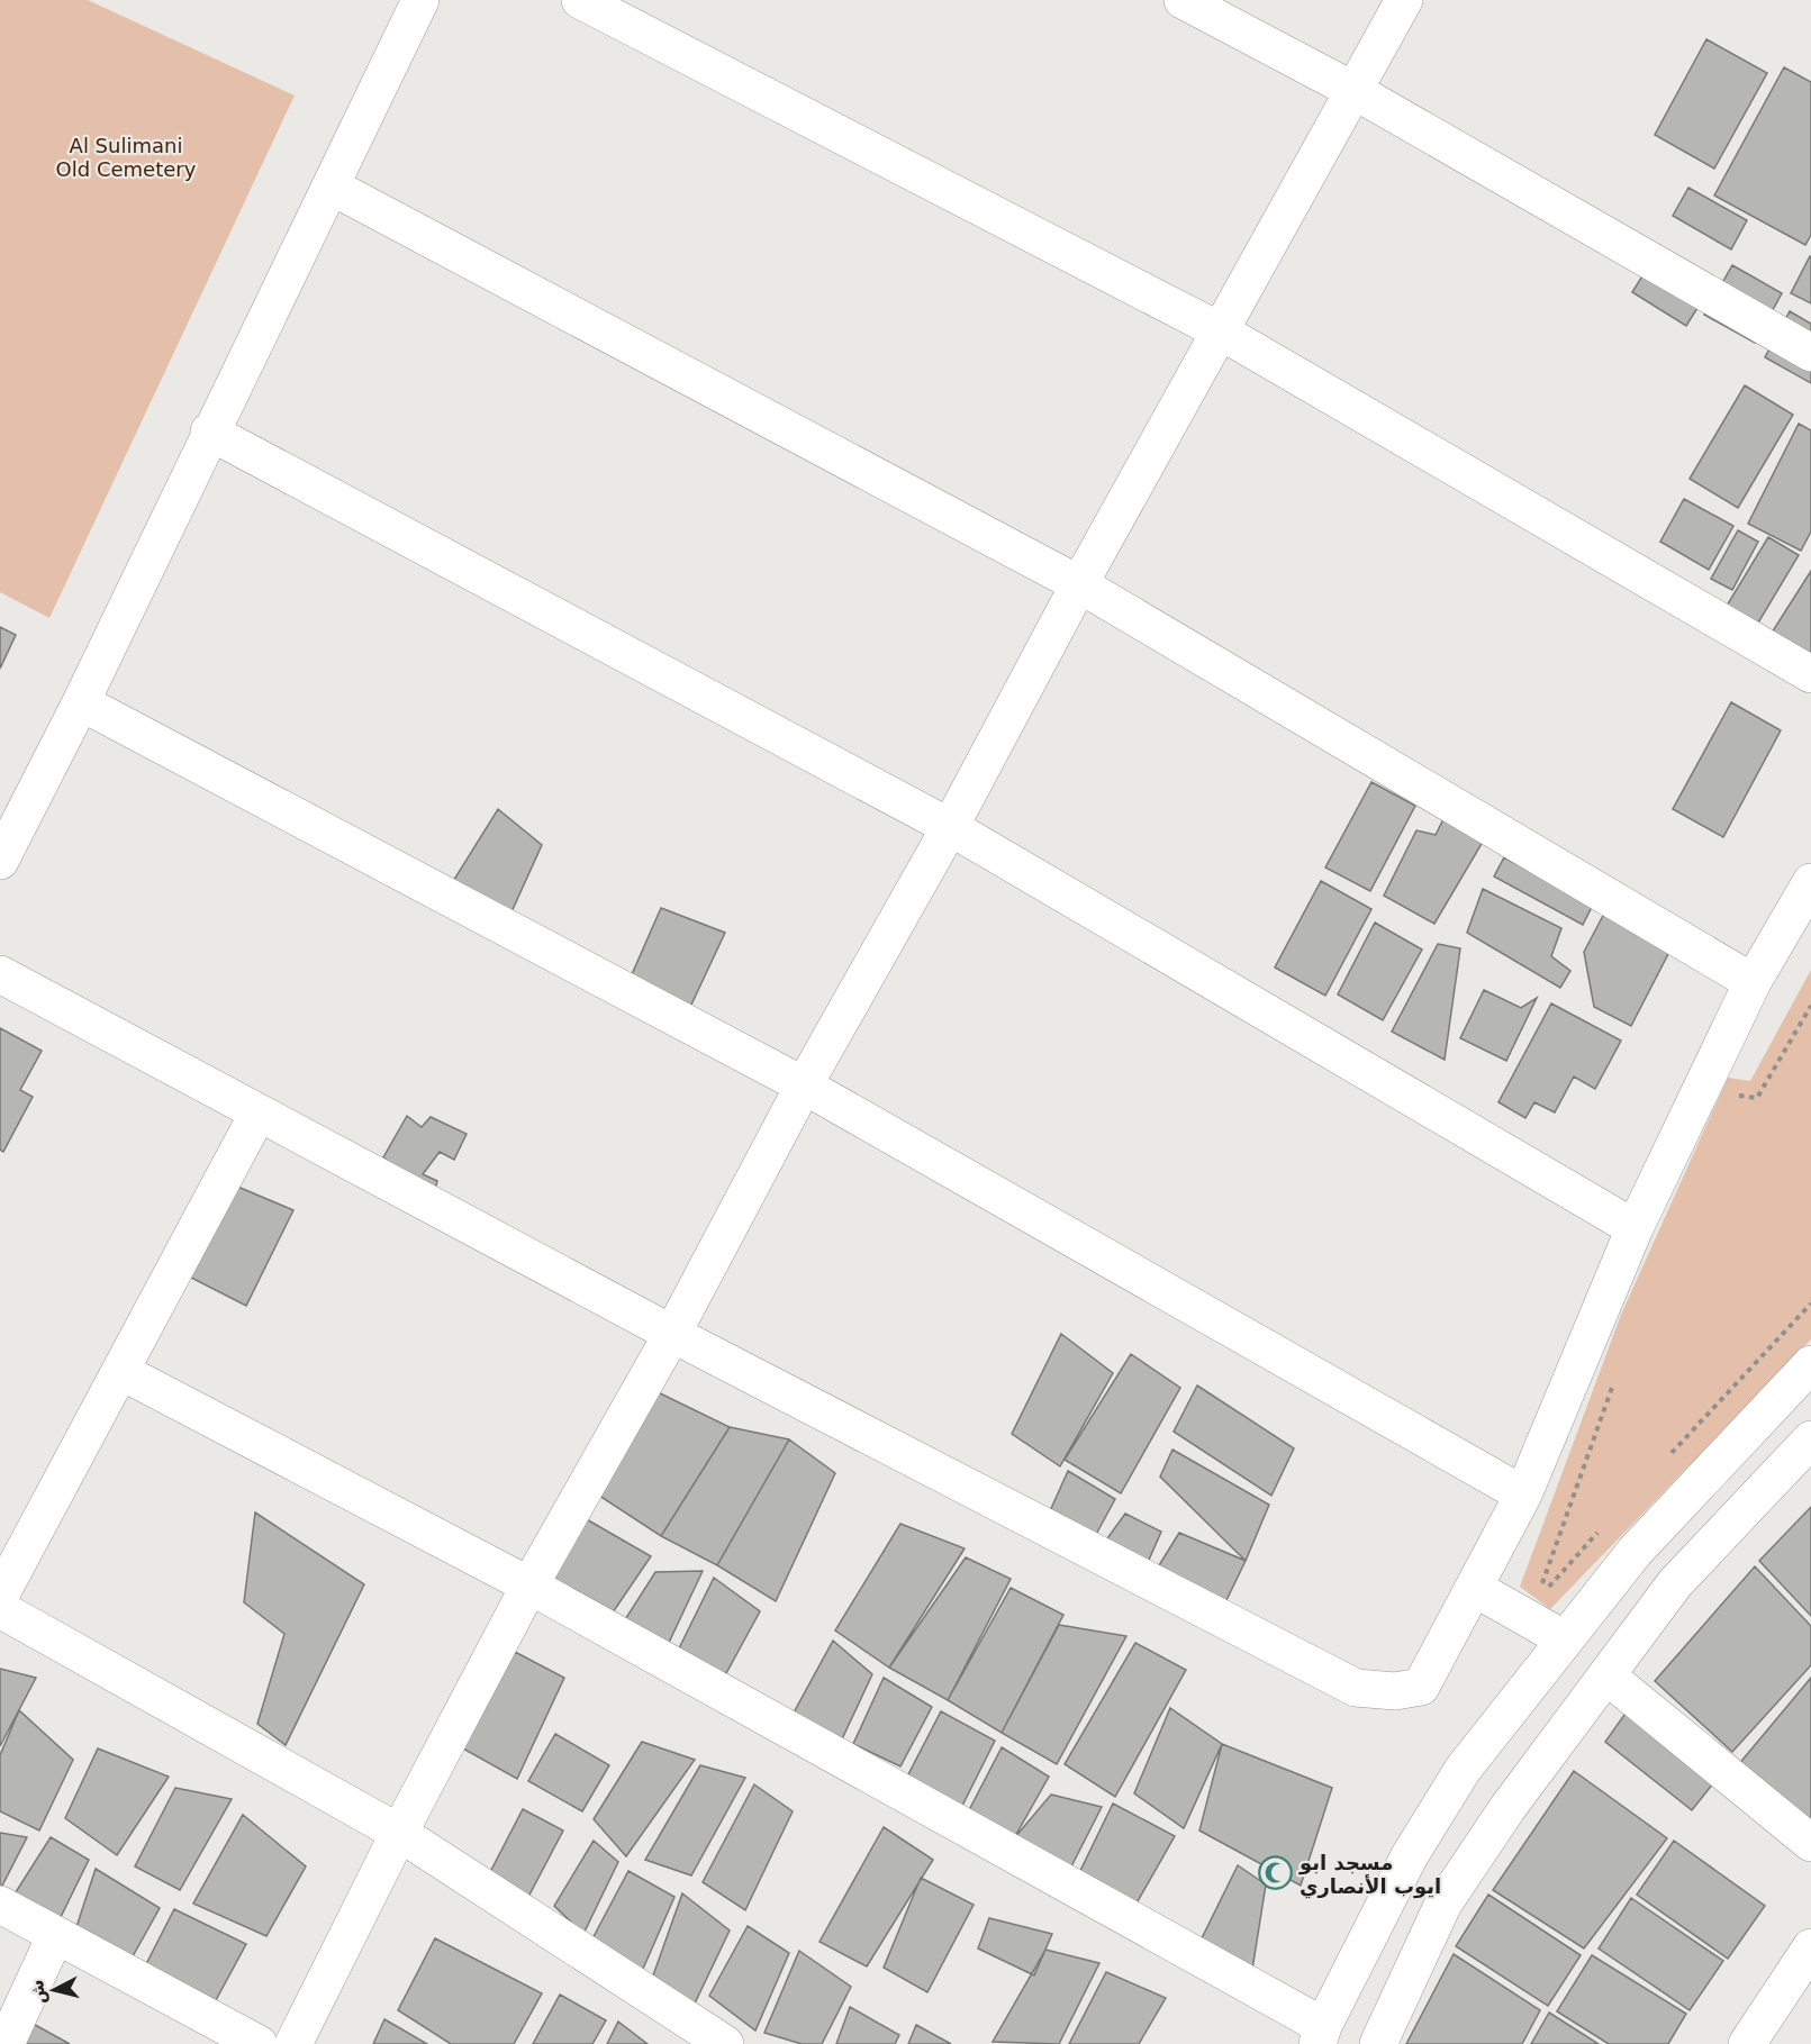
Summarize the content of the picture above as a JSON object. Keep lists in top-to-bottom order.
{
  "parks": ["Al Sulimani Old Cemetery"],
  "places": {
    "mosque": ["مسجد ابو ايوب الأنصاري"]
  },
  "north": "left"
}
